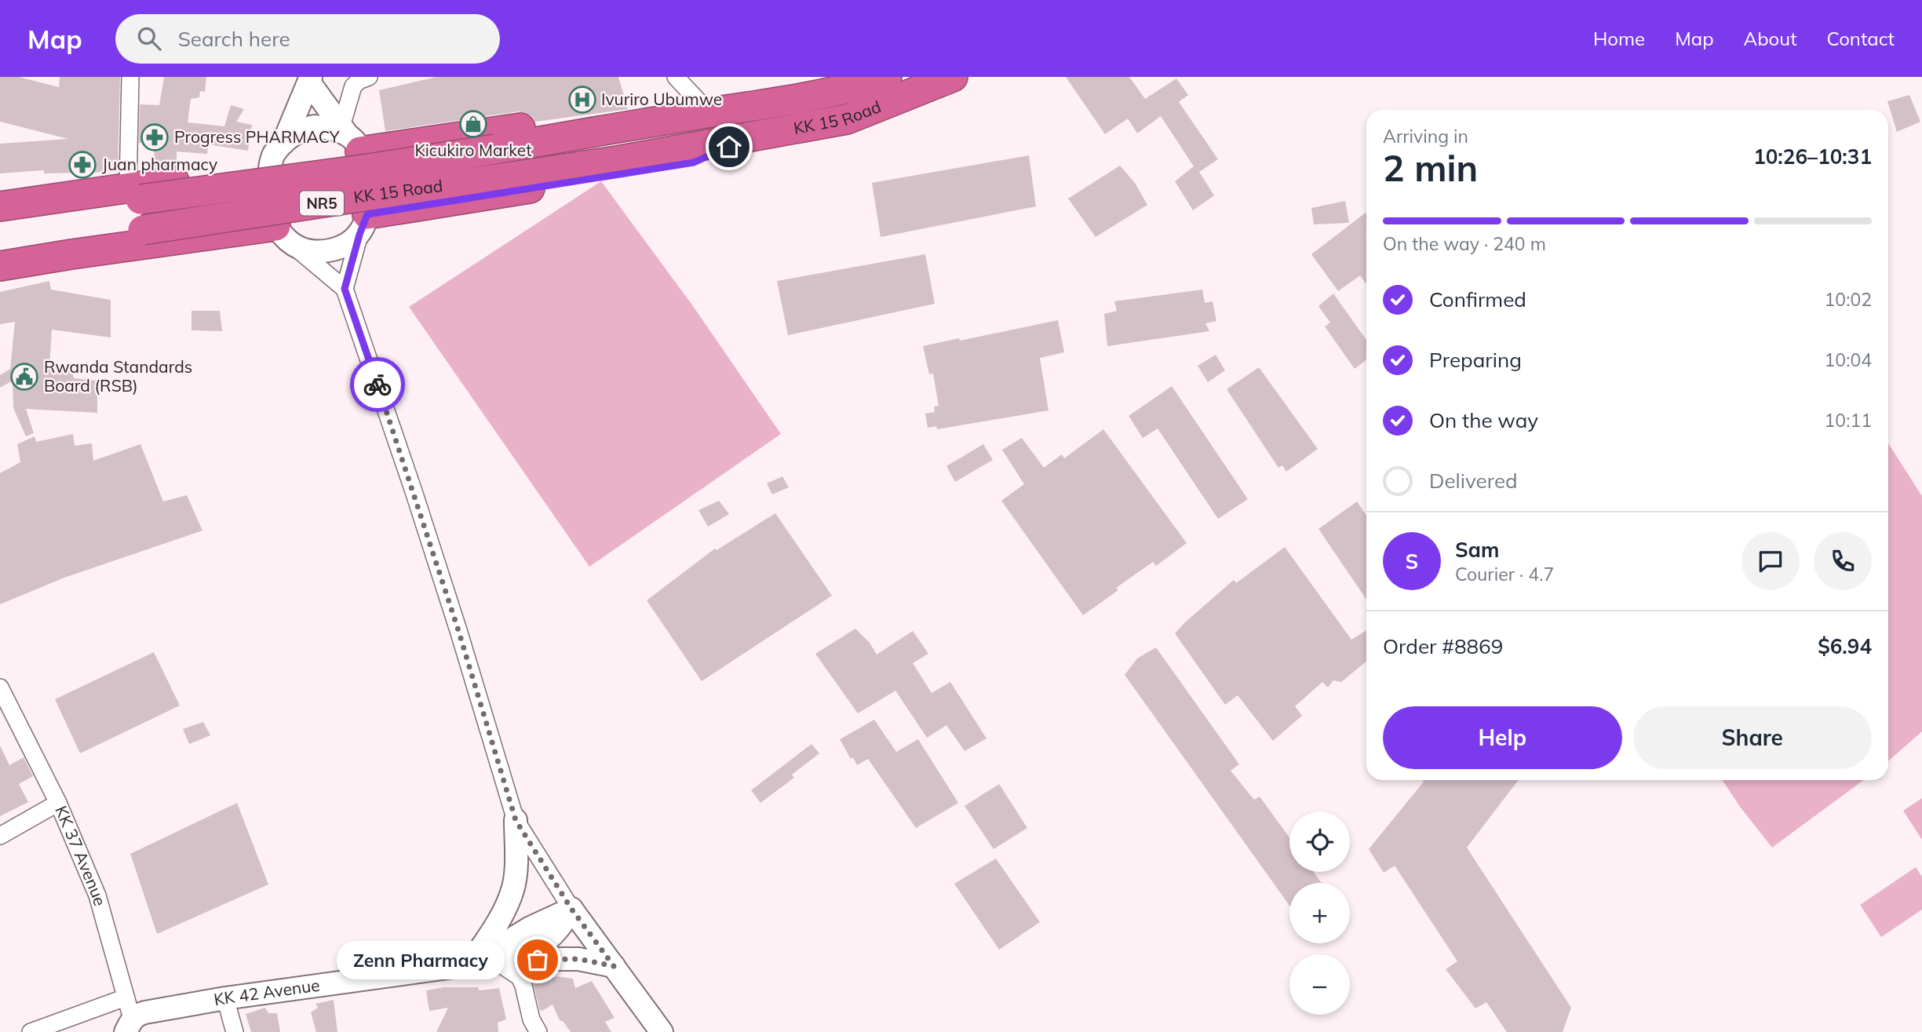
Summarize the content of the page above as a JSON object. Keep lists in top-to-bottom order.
{
  "streets": {
    "highway": ["KK 15 Road", "NR5"],
    "main road": ["KK 42 Avenue"],
    "street": ["KK 37 Avenue"]
  },
  "crossings": [
    ["KK 37 Avenue", "KK 42 Avenue"]
  ],
  "places": {
    "hospital": ["Ivuriro Ubumwe"],
    "shop": ["Kicukiro Market"],
    "pharmacy": ["Progress PHARMACY", "Juan pharmacy"],
    "public building": ["Rwanda Standards Board (RSB)"],
    "other": ["Zenn Pharmacy"]
  },
  "page": {
    "header": "Map",
    "search": "Search here",
    "nav": [
      "Home",
      "Map",
      "About",
      "Contact"
    ],
    "heading": ["2 min", "Arriving in", "10:26–10:31"],
    "panel": [
      "Sam",
      "Courier · 4.7",
      "Order #8869",
      "$6.94"
    ],
    "bar": "On the way · 240 m",
    "list": [
      ["Confirmed", "10:02"],
      ["Preparing", "10:04"],
      ["On the way", "10:11"],
      "Delivered"
    ],
    "round": "S",
    "buttons": ["Help", "Share"],
    "map_buttons": ["+", "−"],
    "bubble": "Zenn Pharmacy"
  }
}
